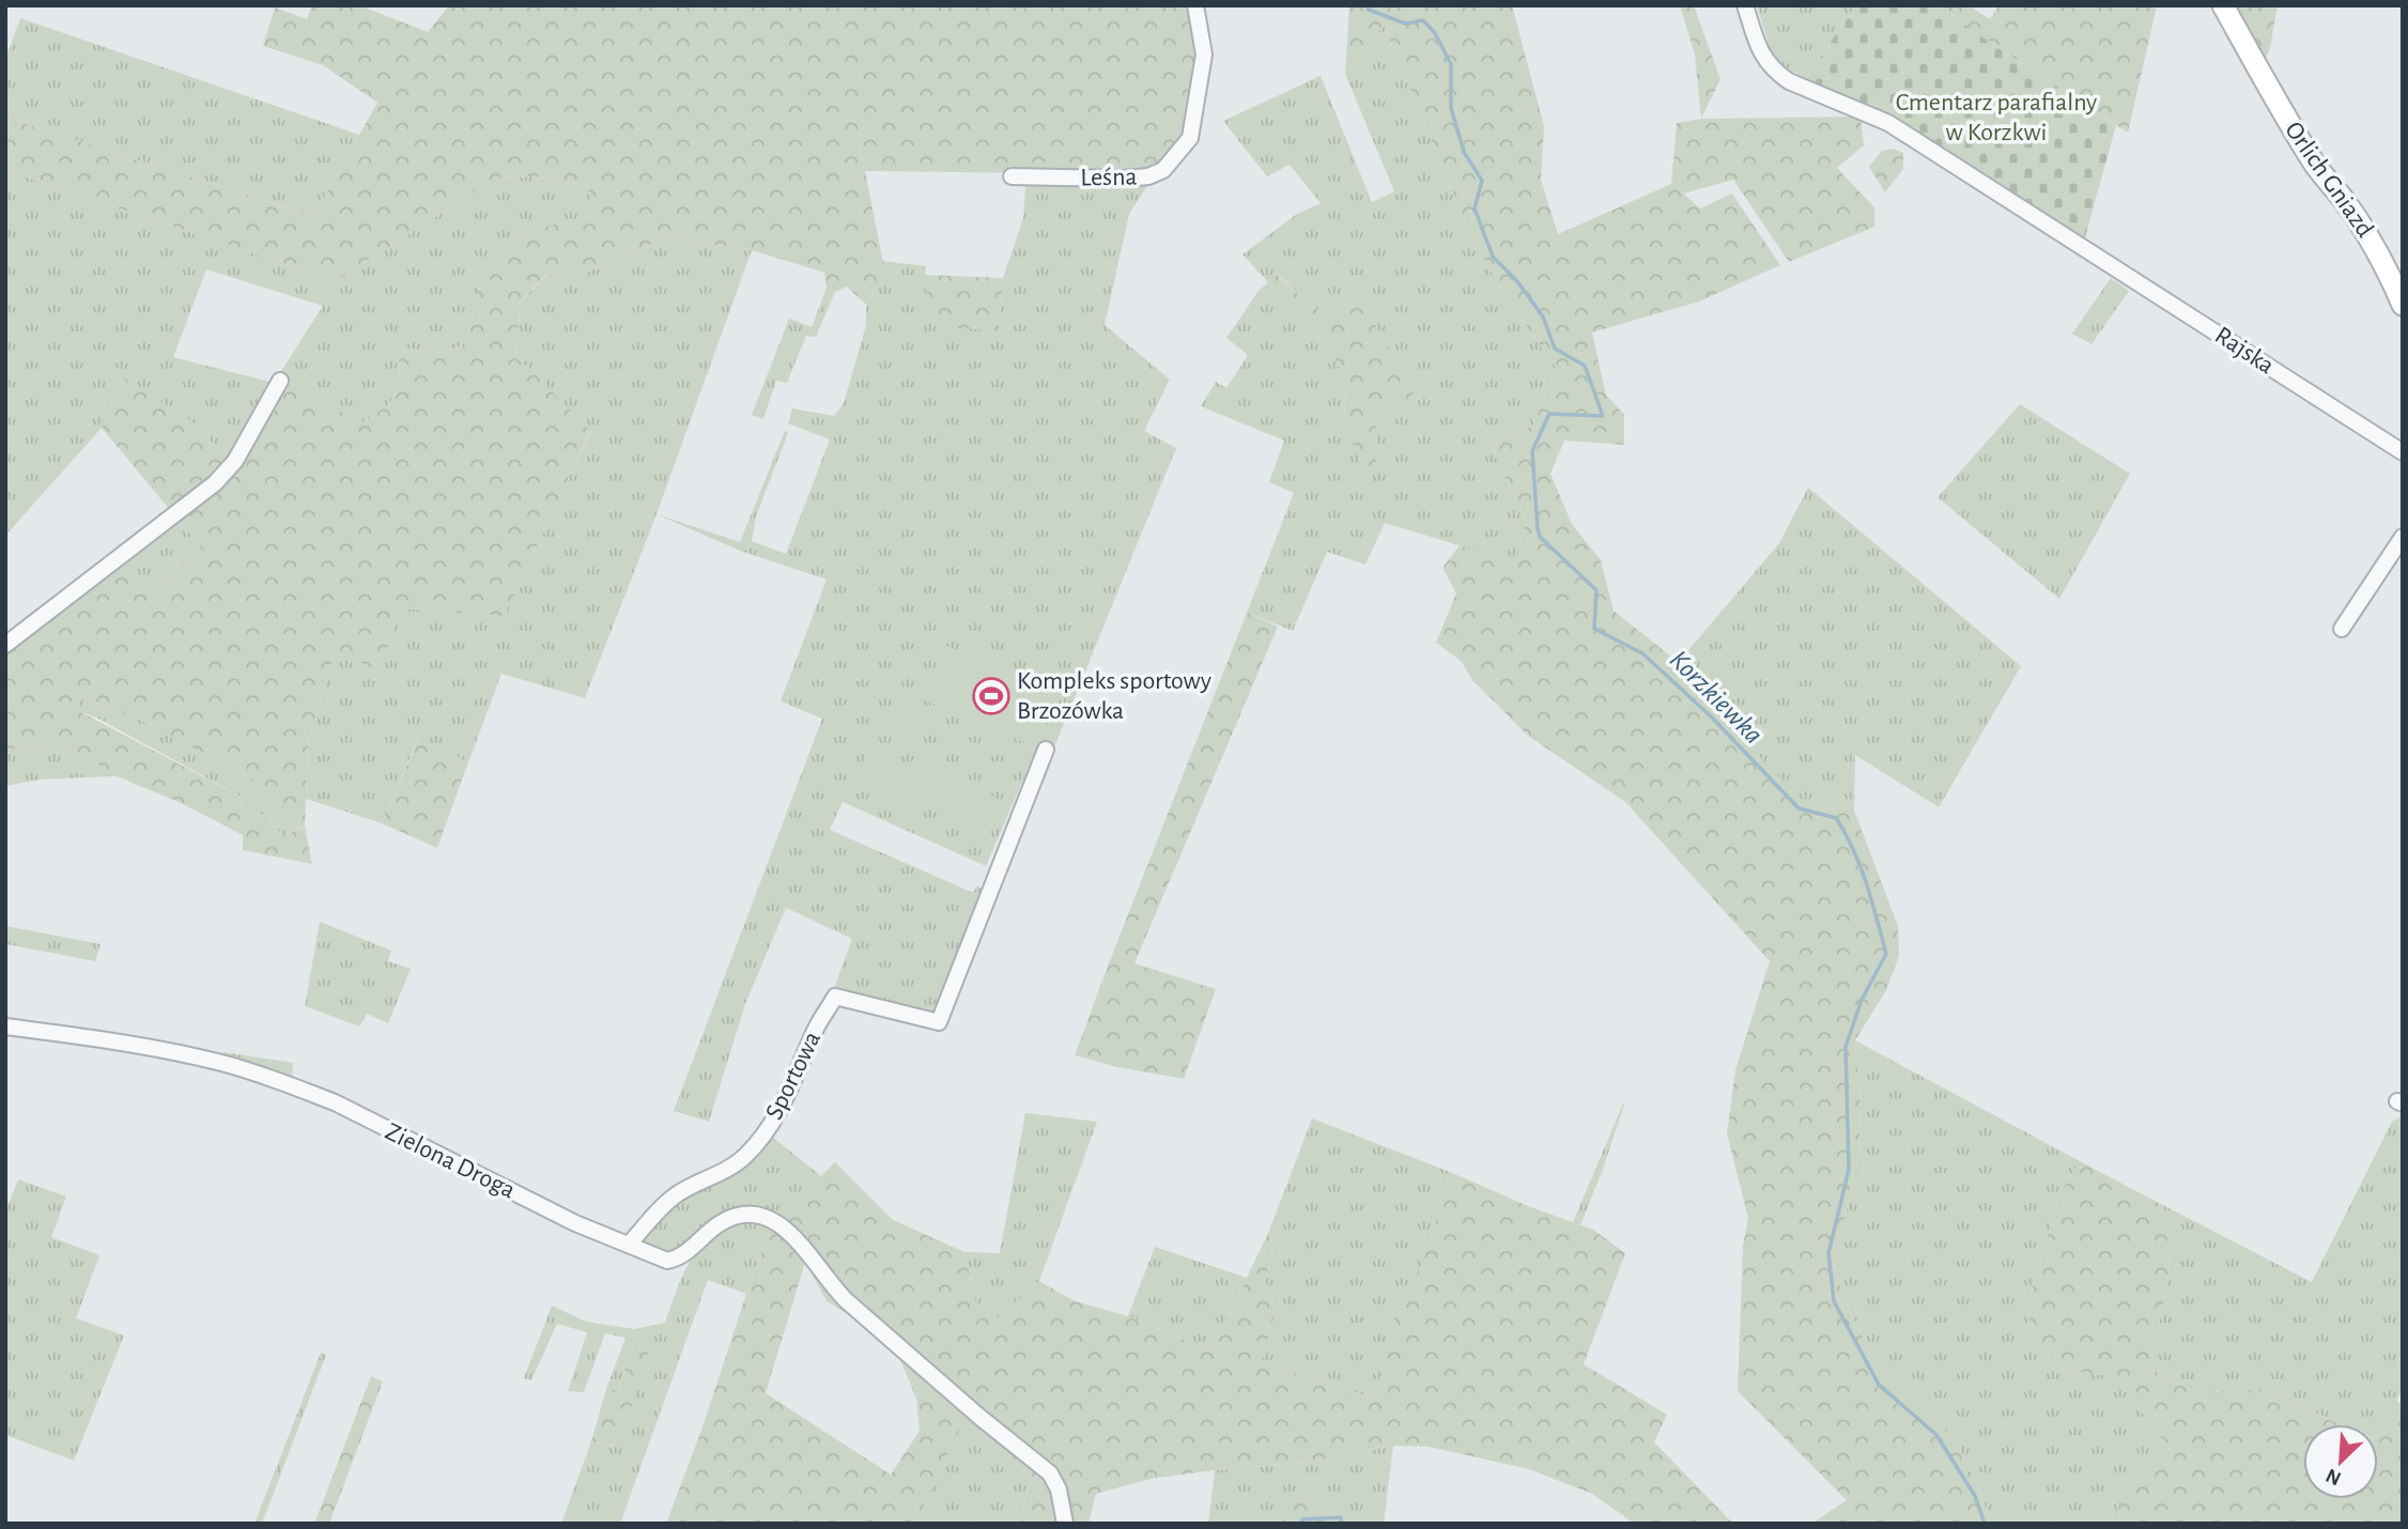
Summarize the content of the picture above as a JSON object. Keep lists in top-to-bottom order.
{
  "streets": {
    "street": [
      "Leśna",
      "Orlich Gniazd",
      "Rajska",
      "Sportowa",
      "Zielona Droga"
    ]
  },
  "crossings": [
    ["Sportowa", "Zielona Droga"]
  ],
  "water": ["Korzkiewka"],
  "parks": ["Cmentarz parafialny w Korzkwi"],
  "places": {
    "sports": ["Kompleks sportowy Brzozówka"]
  },
  "north": "bottom left"
}
